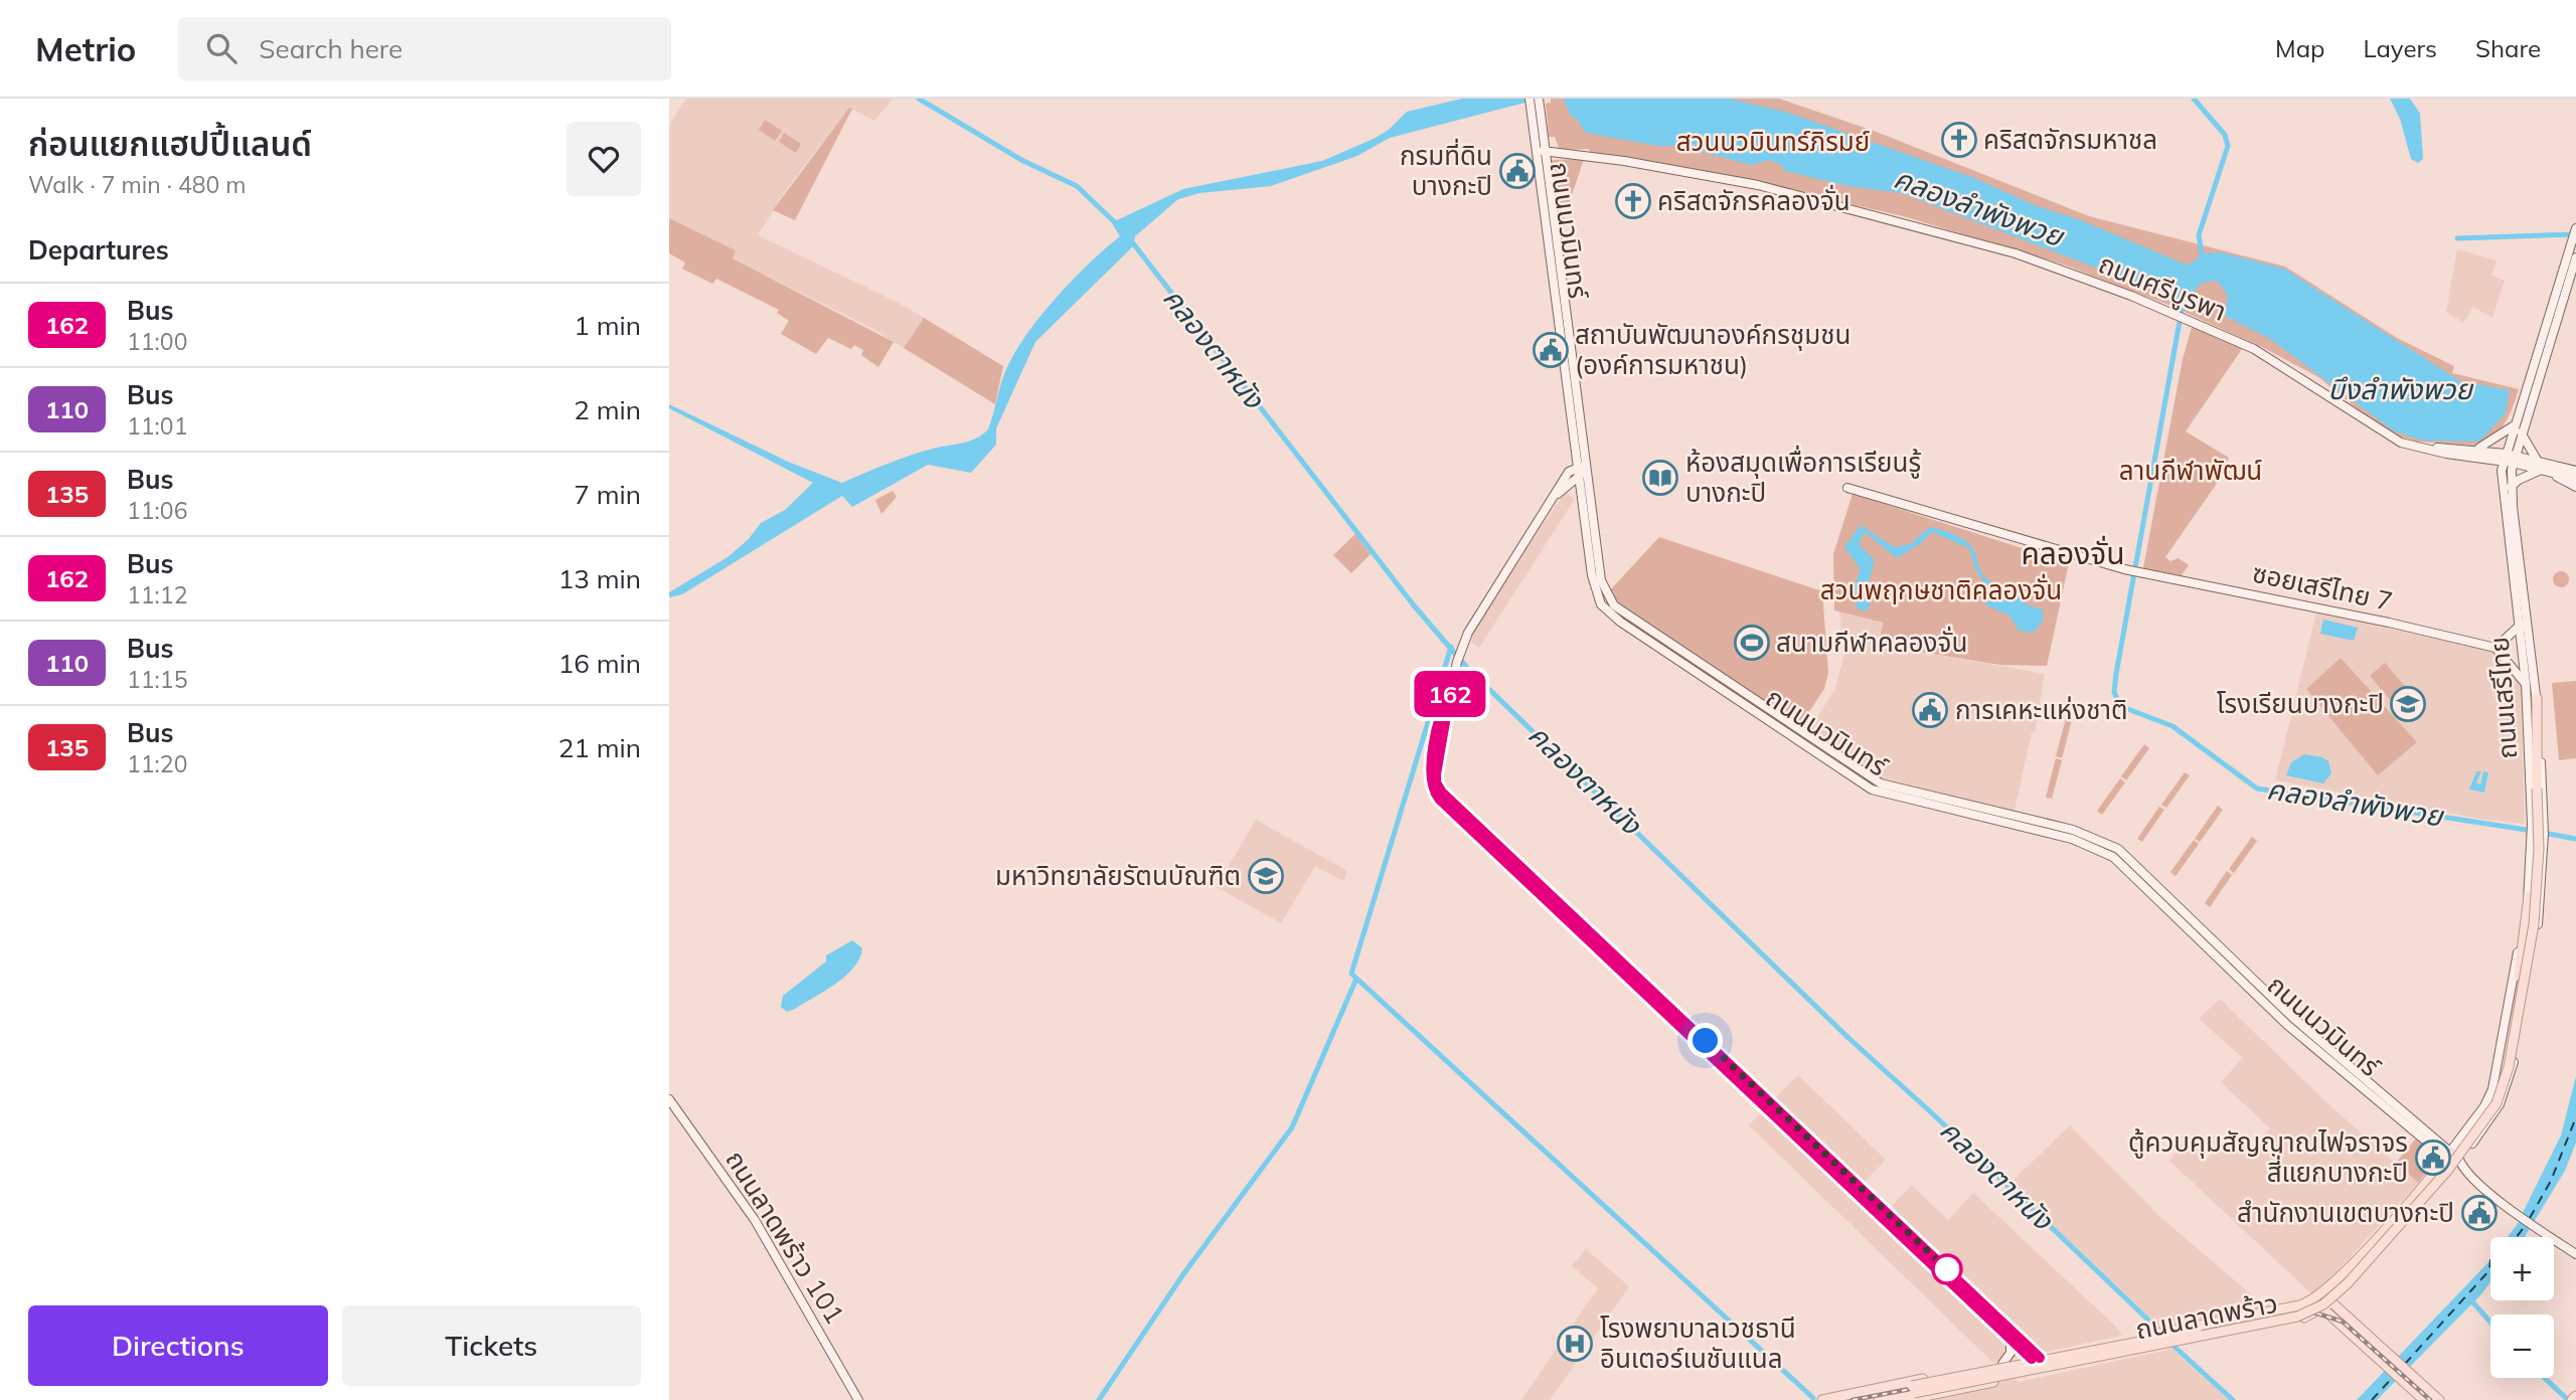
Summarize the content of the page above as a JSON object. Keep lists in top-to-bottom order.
{
  "streets": {
    "main road": [
      "ถนนนวมินทร์",
      "ถนนศรีบูรพา",
      "ซอยเสรีไทย 7",
      "ถนนเสรีไทย",
      "ถนนลาดพร้าว 101",
      "ถนนลาดพร้าว"
    ]
  },
  "crossings": [
    ["ถนนนวมินทร์", "ถนนศรีบูรพา"],
    ["ถนนนวมินทร์", "ถนนเสรีไทย"],
    ["ถนนนวมินทร์", "ถนนลาดพร้าว"],
    ["ถนนศรีบูรพา", "ถนนเสรีไทย"],
    ["ถนนเสรีไทย", "ถนนลาดพร้าว"]
  ],
  "districts": ["คลองจั่น"],
  "water": ["คลองลำพังพวย", "คลองตาหนัง", "บึงลำพังพวย"],
  "parks": ["สวนนวมินทร์ภิรมย์", "ลานกีฬาพัฒน์", "สวนพฤกษชาติคลองจั่น"],
  "places": {
    "church": ["คริสตจักรมหาชล", "คริสตจักรคลองจั่น"],
    "public building": [
      "กรมที่ดิน บางกะปิ",
      "สถาบันพัฒนาองค์กรชุมชน (องค์การมหาชน)",
      "การเคหะแห่งชาติ",
      "ตู้ควบคุมสัญญาณไฟจราจร สี่แยกบางกะปิ",
      "สำนักงานเขตบางกะปิ"
    ],
    "library": ["ห้องสมุดเพื่อการเรียนรู้ บางกะปิ"],
    "sports": ["สนามกีฬาคลองจั่น"],
    "school or university": ["โรงเรียนบางกะปิ", "มหาวิทยาลัยรัตนบัณฑิต"],
    "hospital": ["โรงพยาบาลเวชธานี อินเตอร์เนชันแนล"]
  },
  "lines": ["bus line 162"],
  "page": {
    "header": "Metrio",
    "search": "Search here",
    "nav": ["Map", "Layers", "Share"],
    "heading": [
      ["ก่อนแยกแฮปปี้แลนด์", "Walk · 7 min · 480 m"],
      "Departures"
    ],
    "on_map": "162",
    "list": [
      {
        "mark": "162",
        "name": "Bus",
        "note": "11:00",
        "value": "1 min"
      },
      {
        "mark": "110",
        "name": "Bus",
        "note": "11:01",
        "value": "2 min"
      },
      {
        "mark": "135",
        "name": "Bus",
        "note": "11:06",
        "value": "7 min"
      },
      {
        "mark": "162",
        "name": "Bus",
        "note": "11:12",
        "value": "13 min"
      },
      {
        "mark": "110",
        "name": "Bus",
        "note": "11:15",
        "value": "16 min"
      },
      {
        "mark": "135",
        "name": "Bus",
        "note": "11:20",
        "value": "21 min"
      }
    ],
    "map_buttons": ["+", "−"],
    "buttons": ["Directions", "Tickets"]
  }
}
